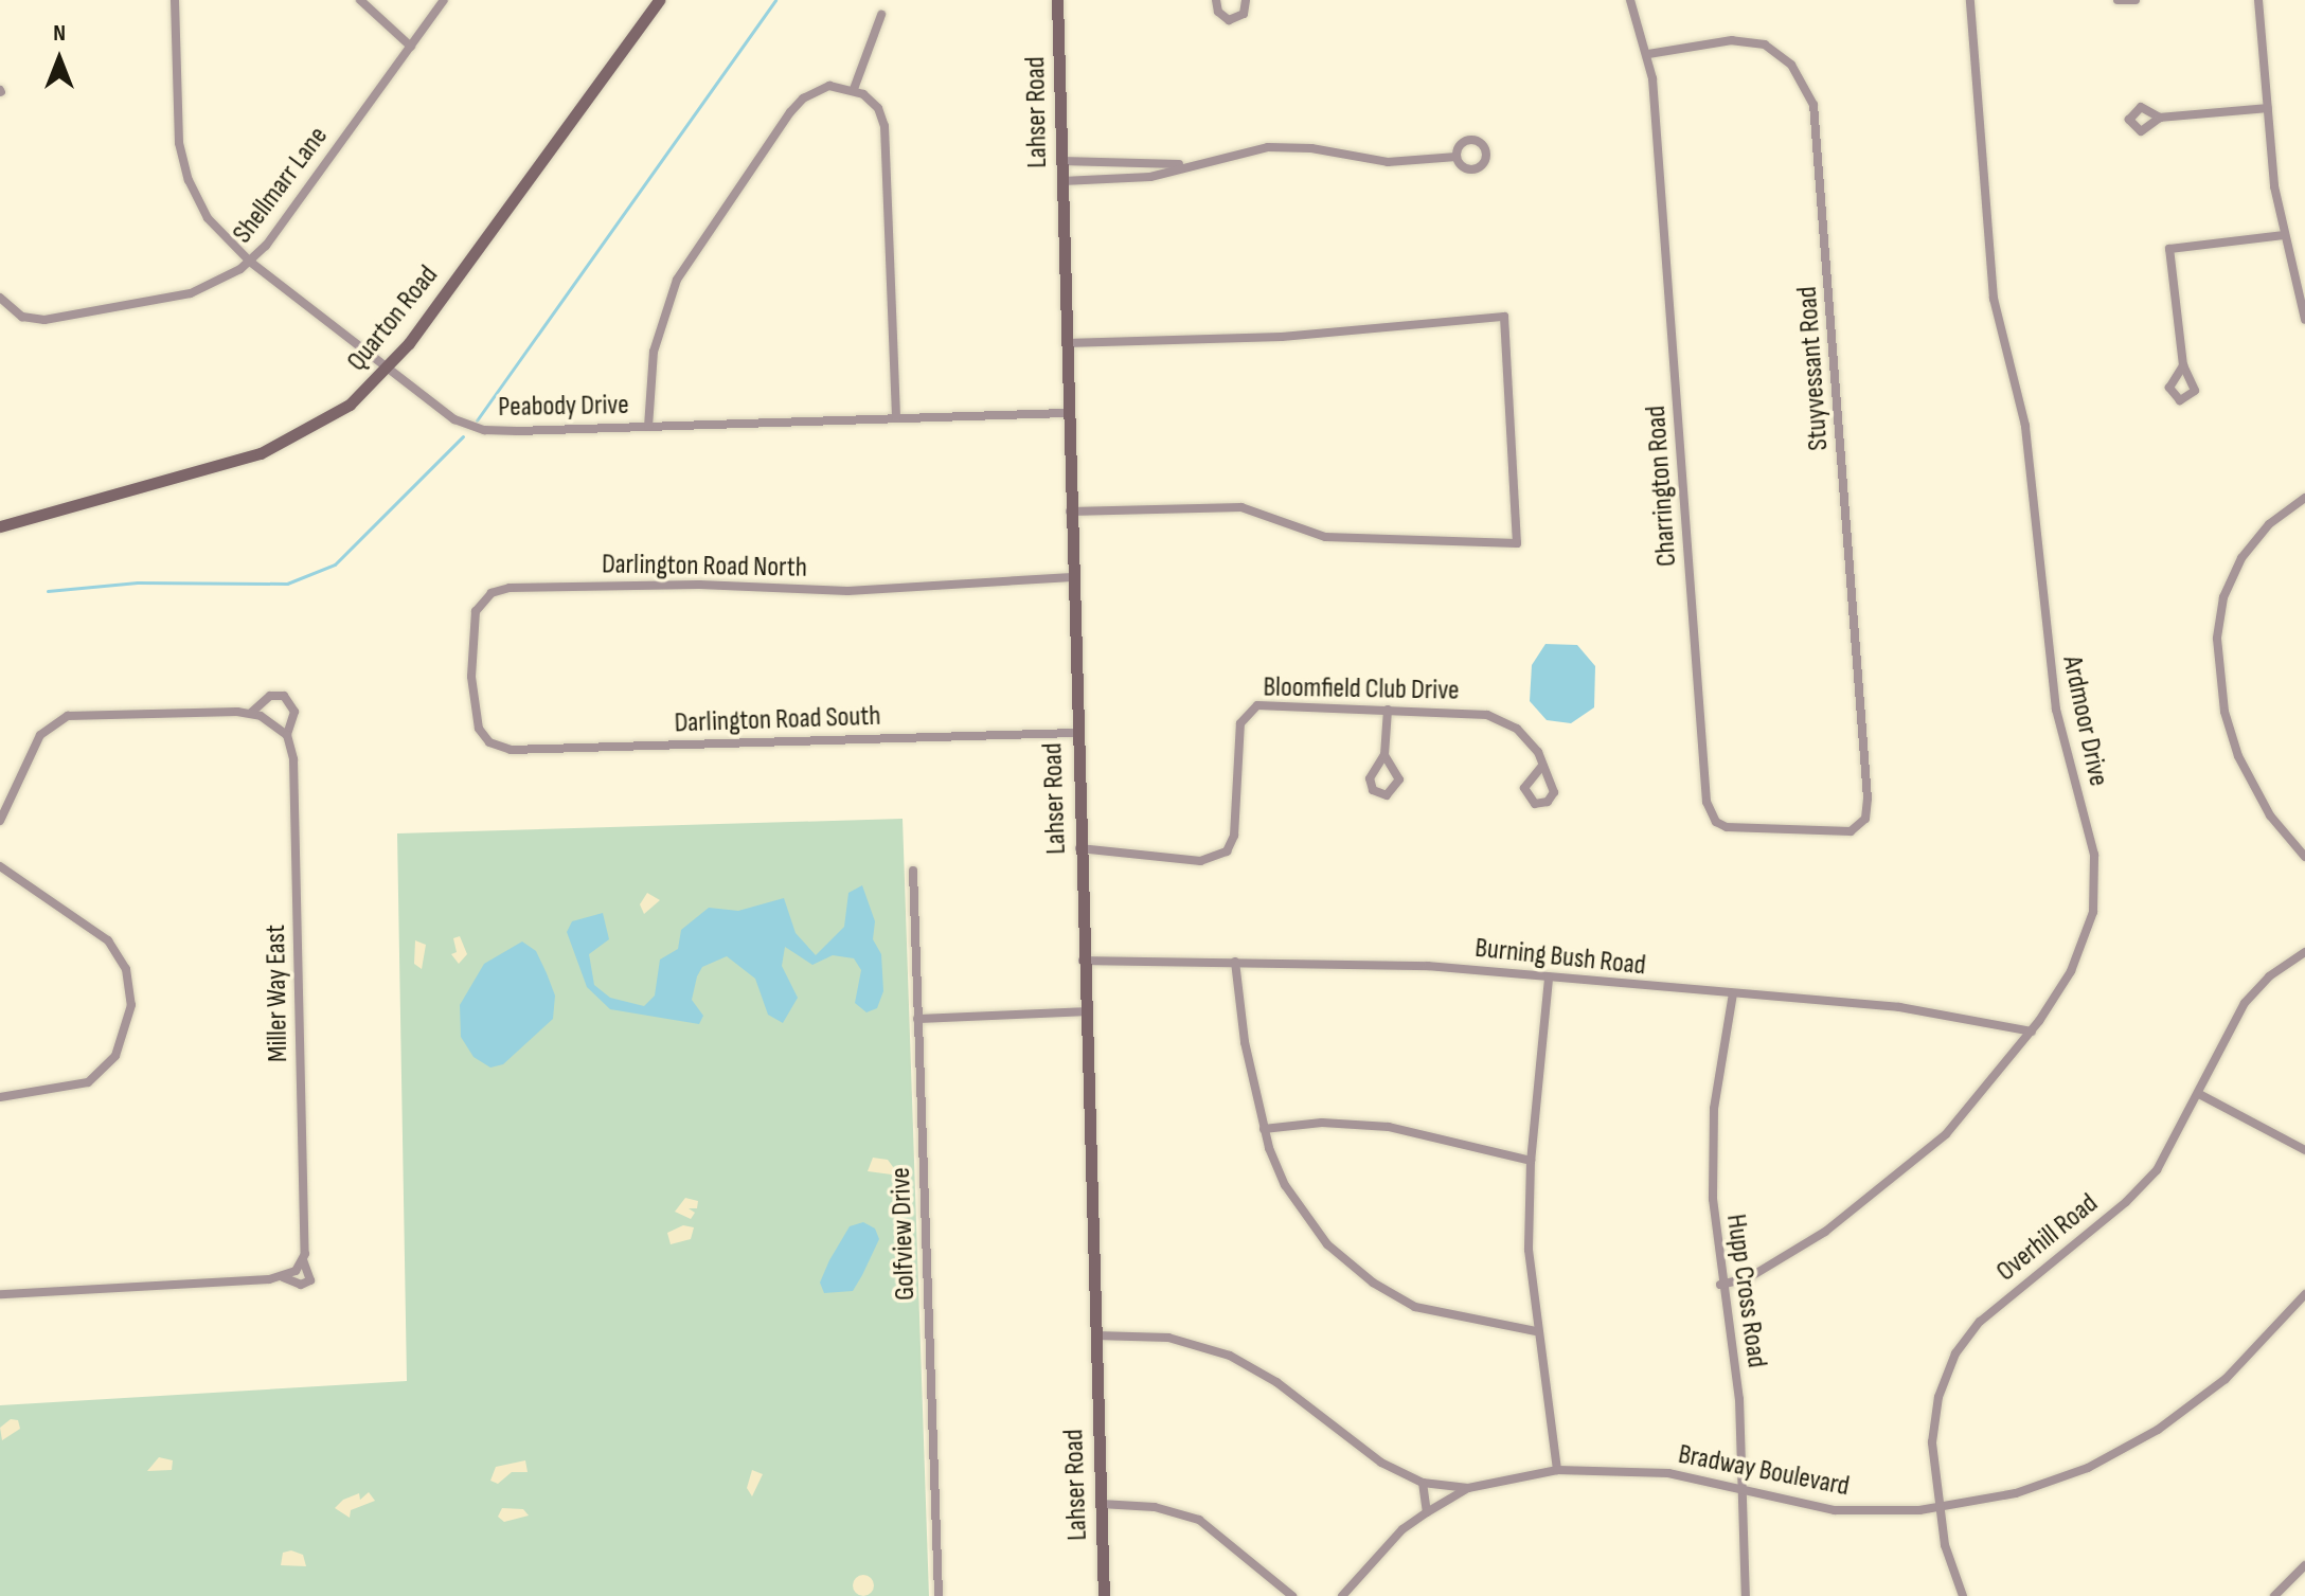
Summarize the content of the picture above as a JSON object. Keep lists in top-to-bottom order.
{
  "streets": {
    "street": [
      "Lahser Road",
      "Shellmarr Lane",
      "Quarton Road",
      "Stuyvessant Road",
      "Peabody Drive",
      "Charrington Road",
      "Darlington Road North",
      "Bloomfield Club Drive",
      "Darlington Road South",
      "Ardmoor Drive",
      "Burning Bush Road",
      "Miller Way East",
      "Golfview Drive",
      "Overhill Road",
      "Hupp Cross Road",
      "Bradway Boulevard"
    ]
  },
  "crossings": [
    ["Lahser Road", "Peabody Drive"],
    ["Lahser Road", "Darlington Road North"],
    ["Lahser Road", "Bloomfield Club Drive"],
    ["Lahser Road", "Darlington Road South"],
    ["Lahser Road", "Burning Bush Road"],
    ["Shellmarr Lane", "Peabody Drive"],
    ["Quarton Road", "Peabody Drive"],
    ["Stuyvessant Road", "Charrington Road"],
    ["Darlington Road North", "Darlington Road South"],
    ["Ardmoor Drive", "Burning Bush Road"],
    ["Ardmoor Drive", "Hupp Cross Road"],
    ["Burning Bush Road", "Hupp Cross Road"],
    ["Overhill Road", "Bradway Boulevard"],
    ["Hupp Cross Road", "Bradway Boulevard"]
  ],
  "north": "top"
}
